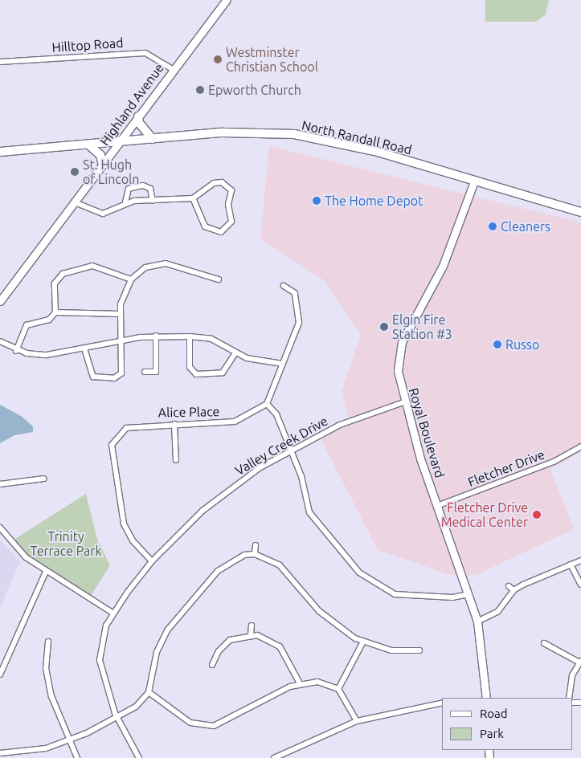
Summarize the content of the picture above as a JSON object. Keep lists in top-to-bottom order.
{
  "streets": {
    "main road": ["North Randall Road"],
    "street": [
      "Hilltop Road",
      "Highland Avenue",
      "Alice Place",
      "Royal Boulevard",
      "Valley Creek Drive",
      "Fletcher Drive"
    ]
  },
  "crossings": [
    ["Hilltop Road", "Highland Avenue"],
    ["Highland Avenue", "North Randall Road"],
    ["North Randall Road", "Royal Boulevard"],
    ["Alice Place", "Valley Creek Drive"],
    ["Royal Boulevard", "Valley Creek Drive"],
    ["Royal Boulevard", "Fletcher Drive"]
  ],
  "parks": ["Trinity Terrace Park"],
  "places": [
    "Westminster Christian School",
    "Epworth Church",
    "St. Hugh of Lincoln",
    "The Home Depot",
    "Cleaners",
    "Elgin Fire Station #3",
    "Russo",
    "Fletcher Drive Medical Center"
  ],
  "legend": ["Road", "Park"]
}
